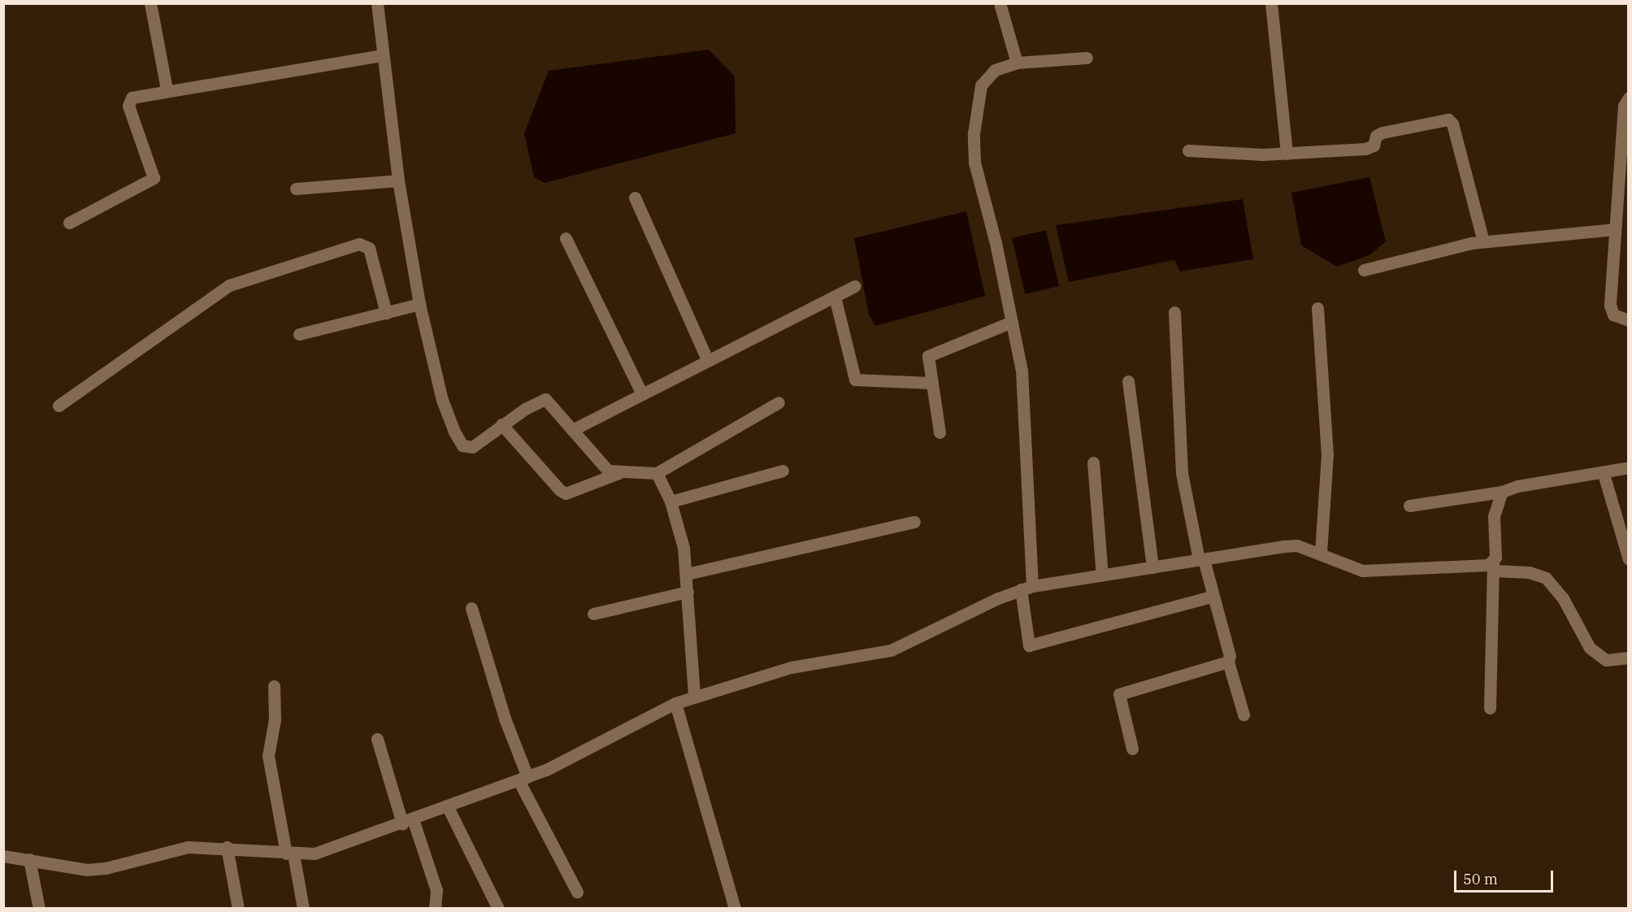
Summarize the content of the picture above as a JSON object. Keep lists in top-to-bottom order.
{
  "scale_bar": "50 m"
}
